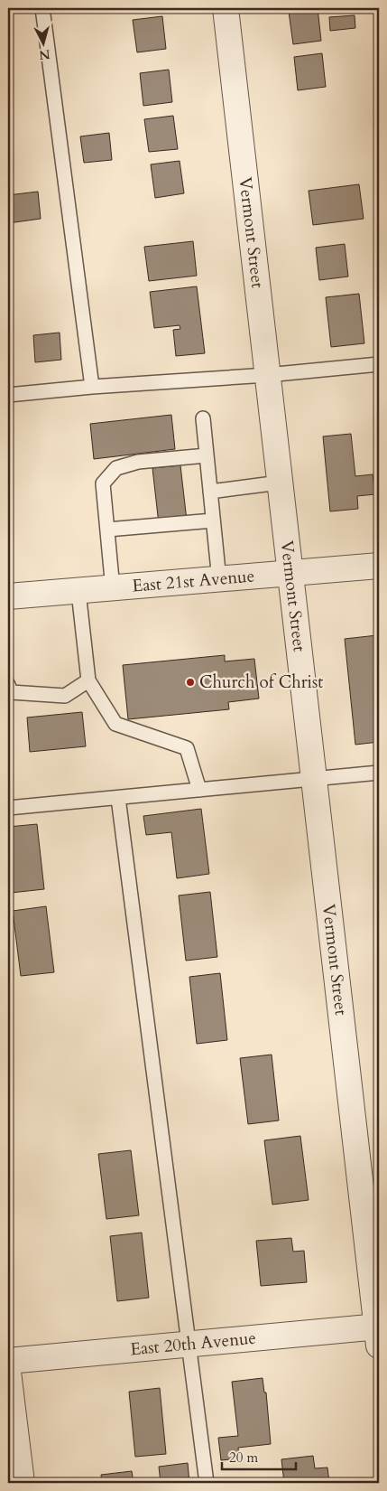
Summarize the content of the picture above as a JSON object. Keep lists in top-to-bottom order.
{
  "streets": {
    "street": ["Vermont Street", "East 21st Avenue", "East 20th Avenue"]
  },
  "crossings": [
    ["Vermont Street", "East 21st Avenue"],
    ["Vermont Street", "East 20th Avenue"]
  ],
  "places": ["Church of Christ"],
  "scale_bar": "20 m",
  "north": "bottom"
}
